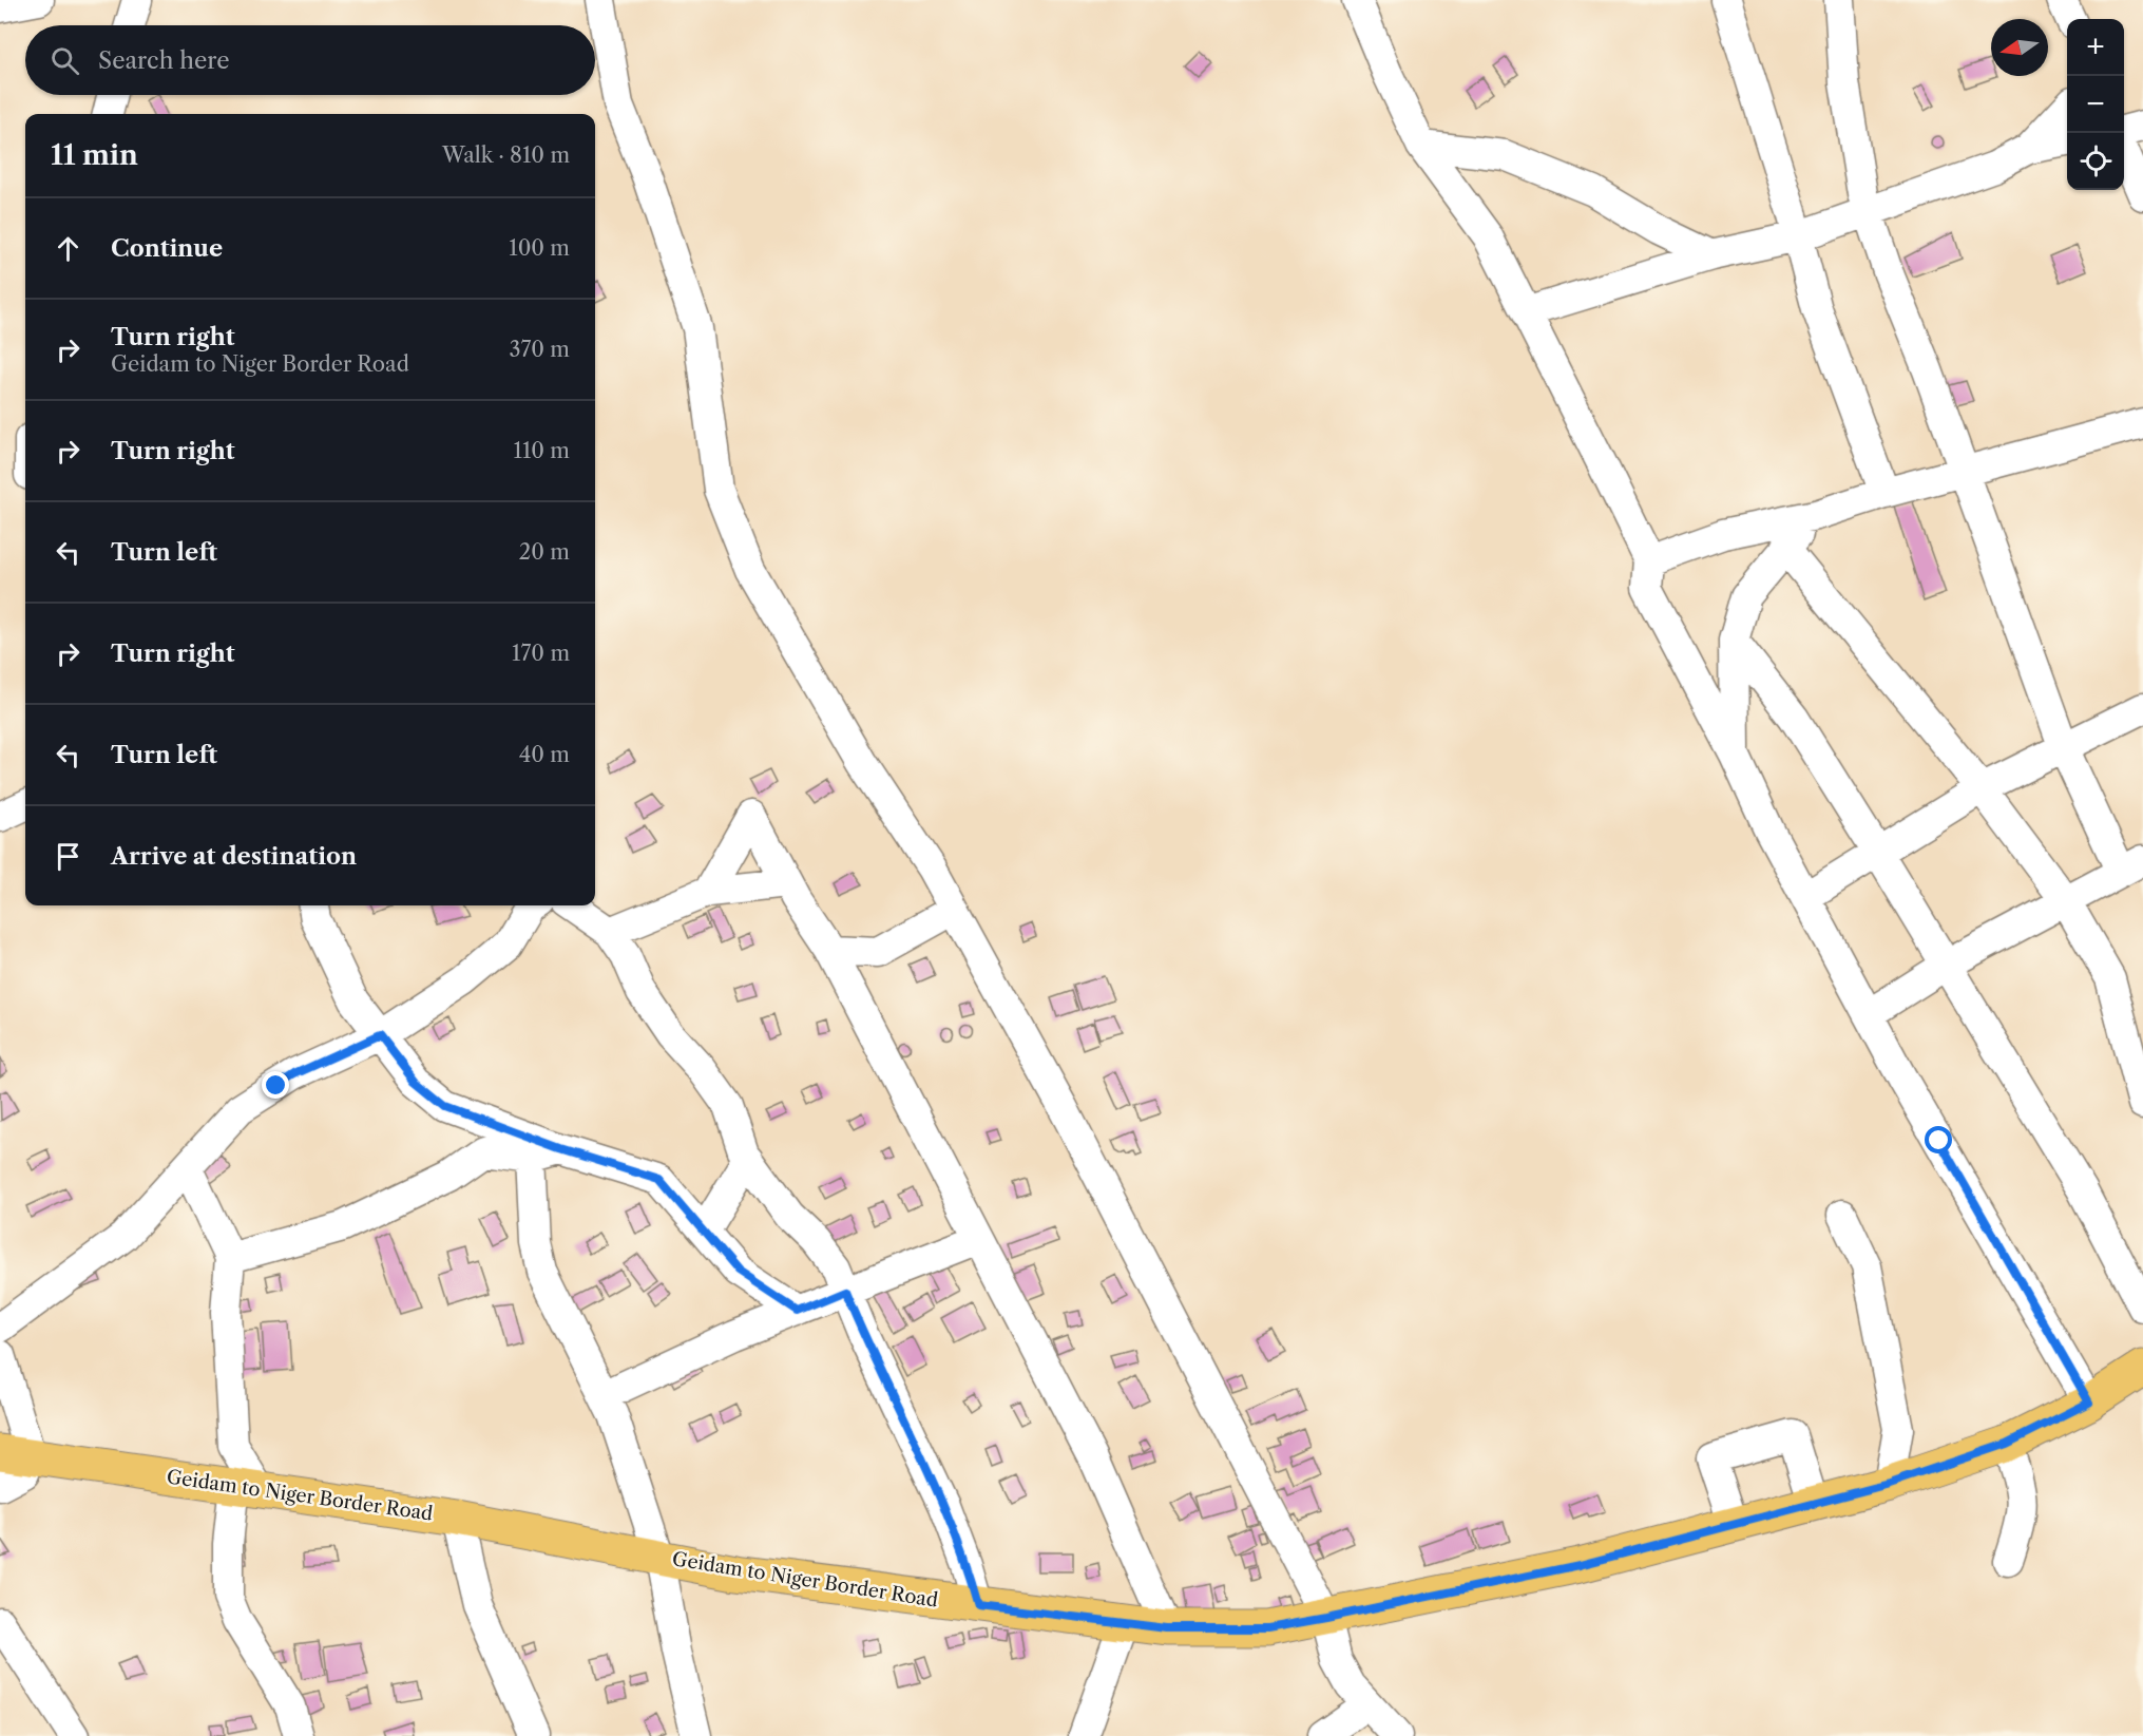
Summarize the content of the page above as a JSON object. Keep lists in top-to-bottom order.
{
  "streets": {
    "main road": ["Geidam to Niger Border Road"]
  },
  "north": "left",
  "page": {
    "map_buttons": ["+", "−"],
    "search": "Search here",
    "heading": ["11 min", "Walk · 810 m"],
    "list": [
      ["Continue", "100 m"],
      ["Turn right", "Geidam to Niger Border Road", "370 m"],
      ["Turn right", "110 m"],
      ["Turn left", "20 m"],
      ["Turn right", "170 m"],
      ["Turn left", "40 m"],
      "Arrive at destination"
    ]
  }
}
